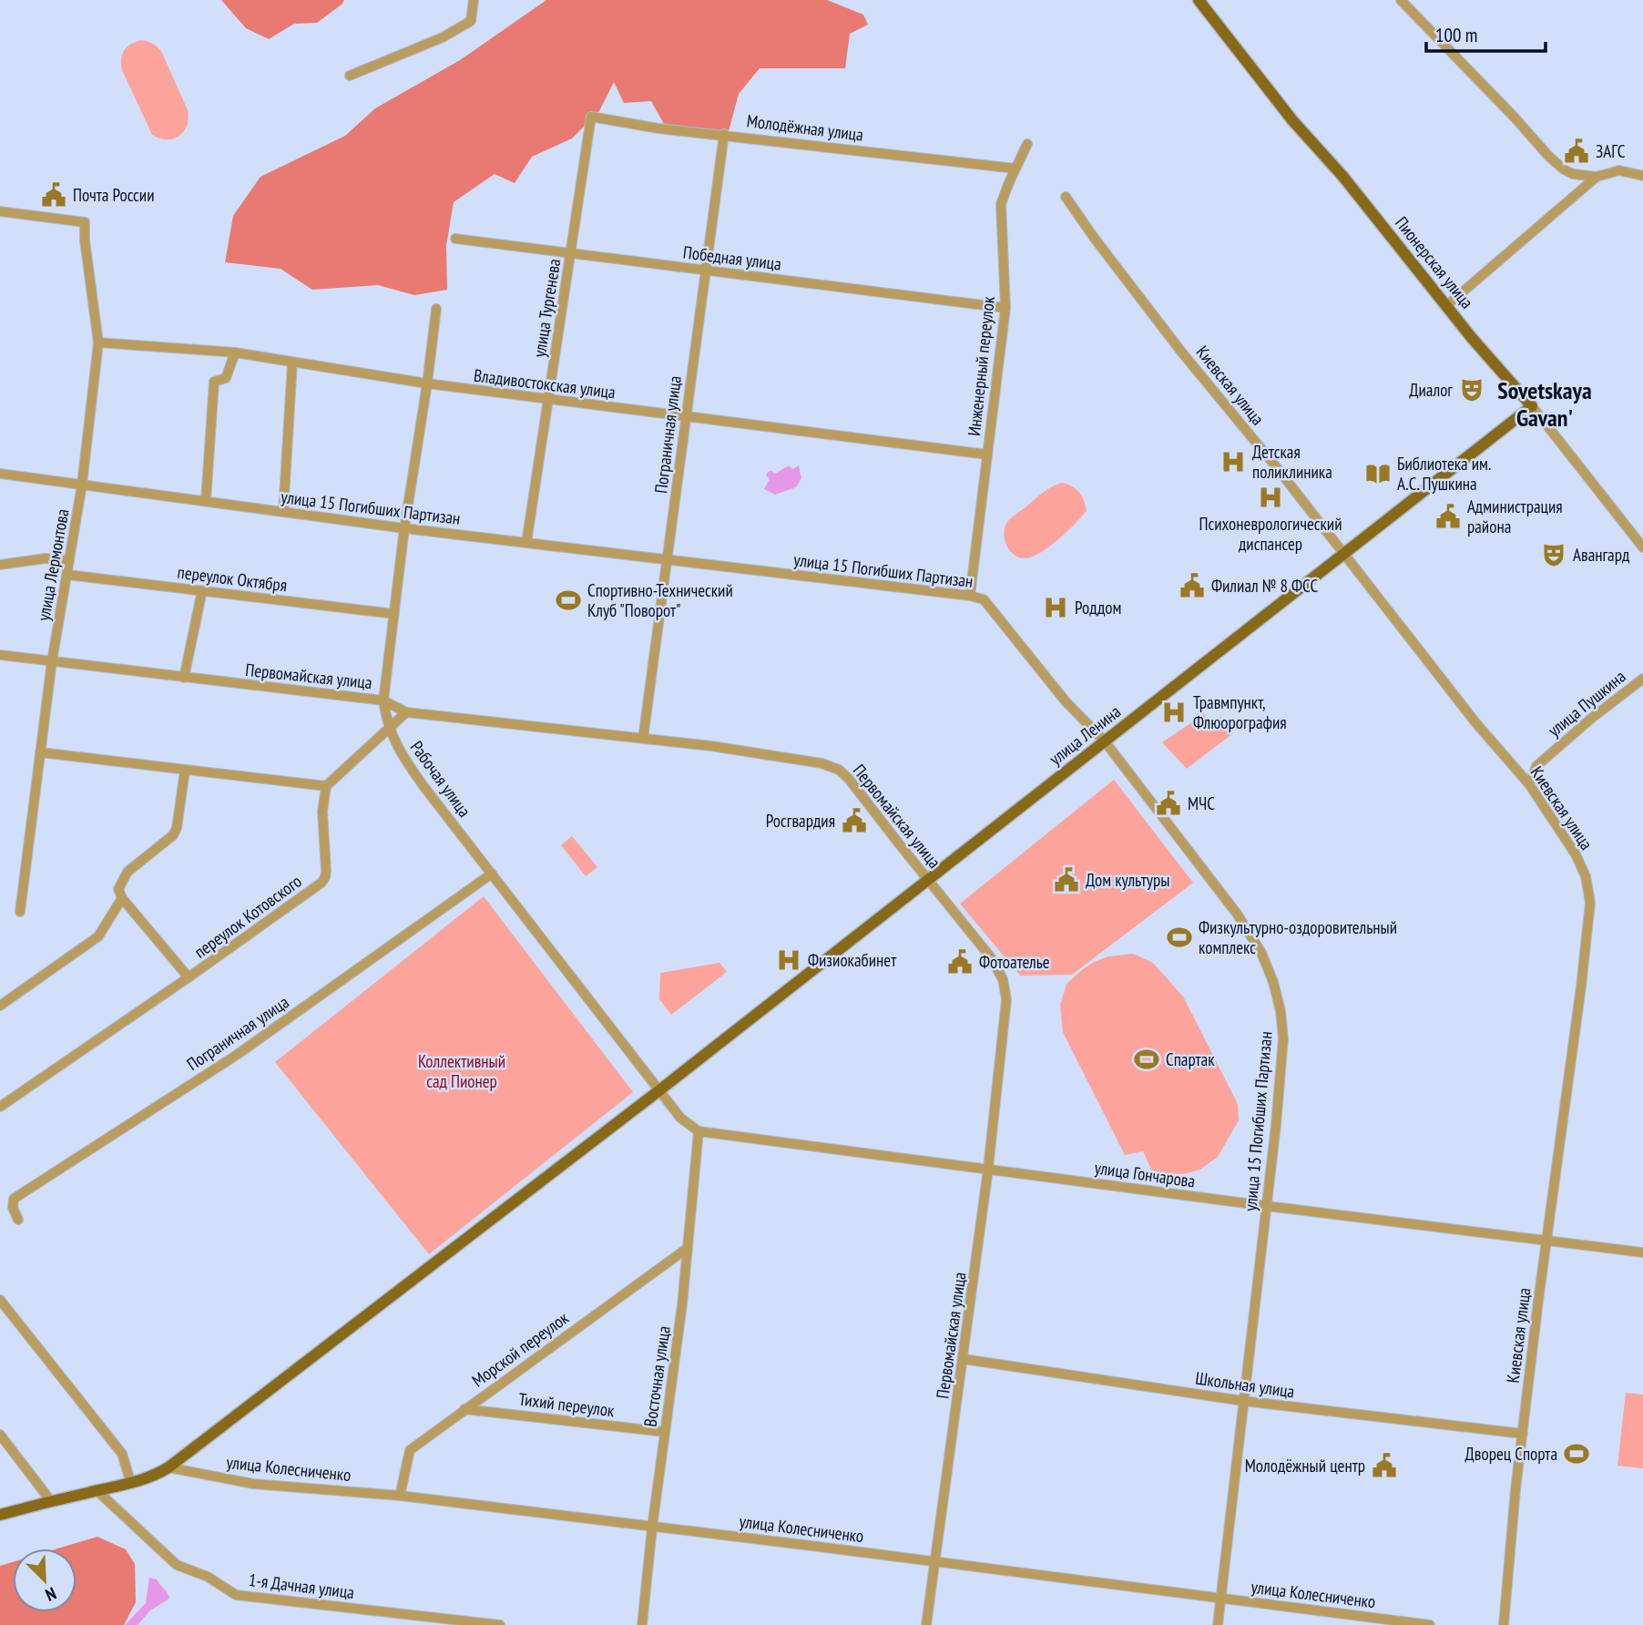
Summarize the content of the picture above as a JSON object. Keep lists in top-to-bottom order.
{
  "streets": {
    "main road": ["Пионерская улица", "улица Ленина"],
    "street": [
      "Молодёжная улица",
      "Победная улица",
      "улица Тургенева",
      "Инженерный переулок",
      "Владивостокская улица",
      "Киевская улица",
      "Пограничная улица",
      "улица 15 Погибших Партизан",
      "улица Лермонтова",
      "переулок Октября",
      "Первомайская улица",
      "улица Пушкина",
      "Рабочая улица",
      "переулок Котовского",
      "улица Гончарова",
      "Морской переулок",
      "Восточная улица",
      "Школьная улица",
      "Тихий переулок",
      "улица Колесниченко",
      "1-я Дачная улица"
    ]
  },
  "crossings": [
    ["Молодёжная улица", "улица Тургенева"],
    ["Молодёжная улица", "Инженерный переулок"],
    ["Молодёжная улица", "Пограничная улица"],
    ["Победная улица", "улица Тургенева"],
    ["Победная улица", "Инженерный переулок"],
    ["Победная улица", "Пограничная улица"],
    ["Пионерская улица", "улица Ленина"],
    ["улица Тургенева", "Владивостокская улица"],
    ["улица Тургенева", "улица 15 Погибших Партизан"],
    ["Инженерный переулок", "Владивостокская улица"],
    ["Инженерный переулок", "улица 15 Погибших Партизан"],
    ["Владивостокская улица", "Пограничная улица"],
    ["Владивостокская улица", "улица Лермонтова"],
    ["Владивостокская улица", "Рабочая улица"],
    ["Киевская улица", "улица Пушкина"],
    ["Киевская улица", "улица Ленина"],
    ["Киевская улица", "улица Гончарова"],
    ["Киевская улица", "Школьная улица"],
    ["Пограничная улица", "улица 15 Погибших Партизан"],
    ["Пограничная улица", "Первомайская улица"],
    ["Пограничная улица", "Рабочая улица"],
    ["улица 15 Погибших Партизан", "улица Лермонтова"],
    ["улица 15 Погибших Партизан", "улица Ленина"],
    ["улица 15 Погибших Партизан", "Рабочая улица"],
    ["улица 15 Погибших Партизан", "улица Гончарова"],
    ["улица 15 Погибших Партизан", "Школьная улица"],
    ["улица 15 Погибших Партизан", "улица Колесниченко"],
    ["улица Лермонтова", "переулок Октября"],
    ["улица Лермонтова", "Первомайская улица"],
    ["переулок Октября", "Рабочая улица"],
    ["Первомайская улица", "улица Ленина"],
    ["Первомайская улица", "Рабочая улица"],
    ["Первомайская улица", "улица Гончарова"],
    ["Первомайская улица", "Школьная улица"],
    ["Первомайская улица", "улица Колесниченко"],
    ["улица Ленина", "Рабочая улица"],
    ["улица Ленина", "улица Колесниченко"],
    ["улица Ленина", "1-я Дачная улица"],
    ["улица Гончарова", "Восточная улица"],
    ["Морской переулок", "Восточная улица"],
    ["Морской переулок", "Тихий переулок"],
    ["Морской переулок", "улица Колесниченко"],
    ["Восточная улица", "Тихий переулок"],
    ["Восточная улица", "улица Колесниченко"]
  ],
  "districts": ["Sovetskaya Gavan'"],
  "parks": ["Коллективный сад Пионер"],
  "places": {
    "public building": [
      "ЗАГС",
      "Почта России",
      "Администрация района",
      "Филиал № 8 ФСС",
      "МЧС",
      "Росгвардия",
      "Дом культуры",
      "Фотоателье",
      "Молодёжный центр"
    ],
    "theatre": ["Диалог", "Авангард"],
    "hospital": [
      "Детская поликлиника",
      "Психоневрологический диспансер",
      "Роддом",
      "Травмпункт, Флюорография",
      "Физиокабинет"
    ],
    "library": ["Библиотека им. А.С. Пушкина"],
    "sports": [
      "Спортивно-Технический Клуб \"Поворот\"",
      "Физкультурно-оздоровительный комплекс",
      "Спартак",
      "Дворец Спорта"
    ]
  },
  "scale_bar": "100 m",
  "north": "bottom right"
}
